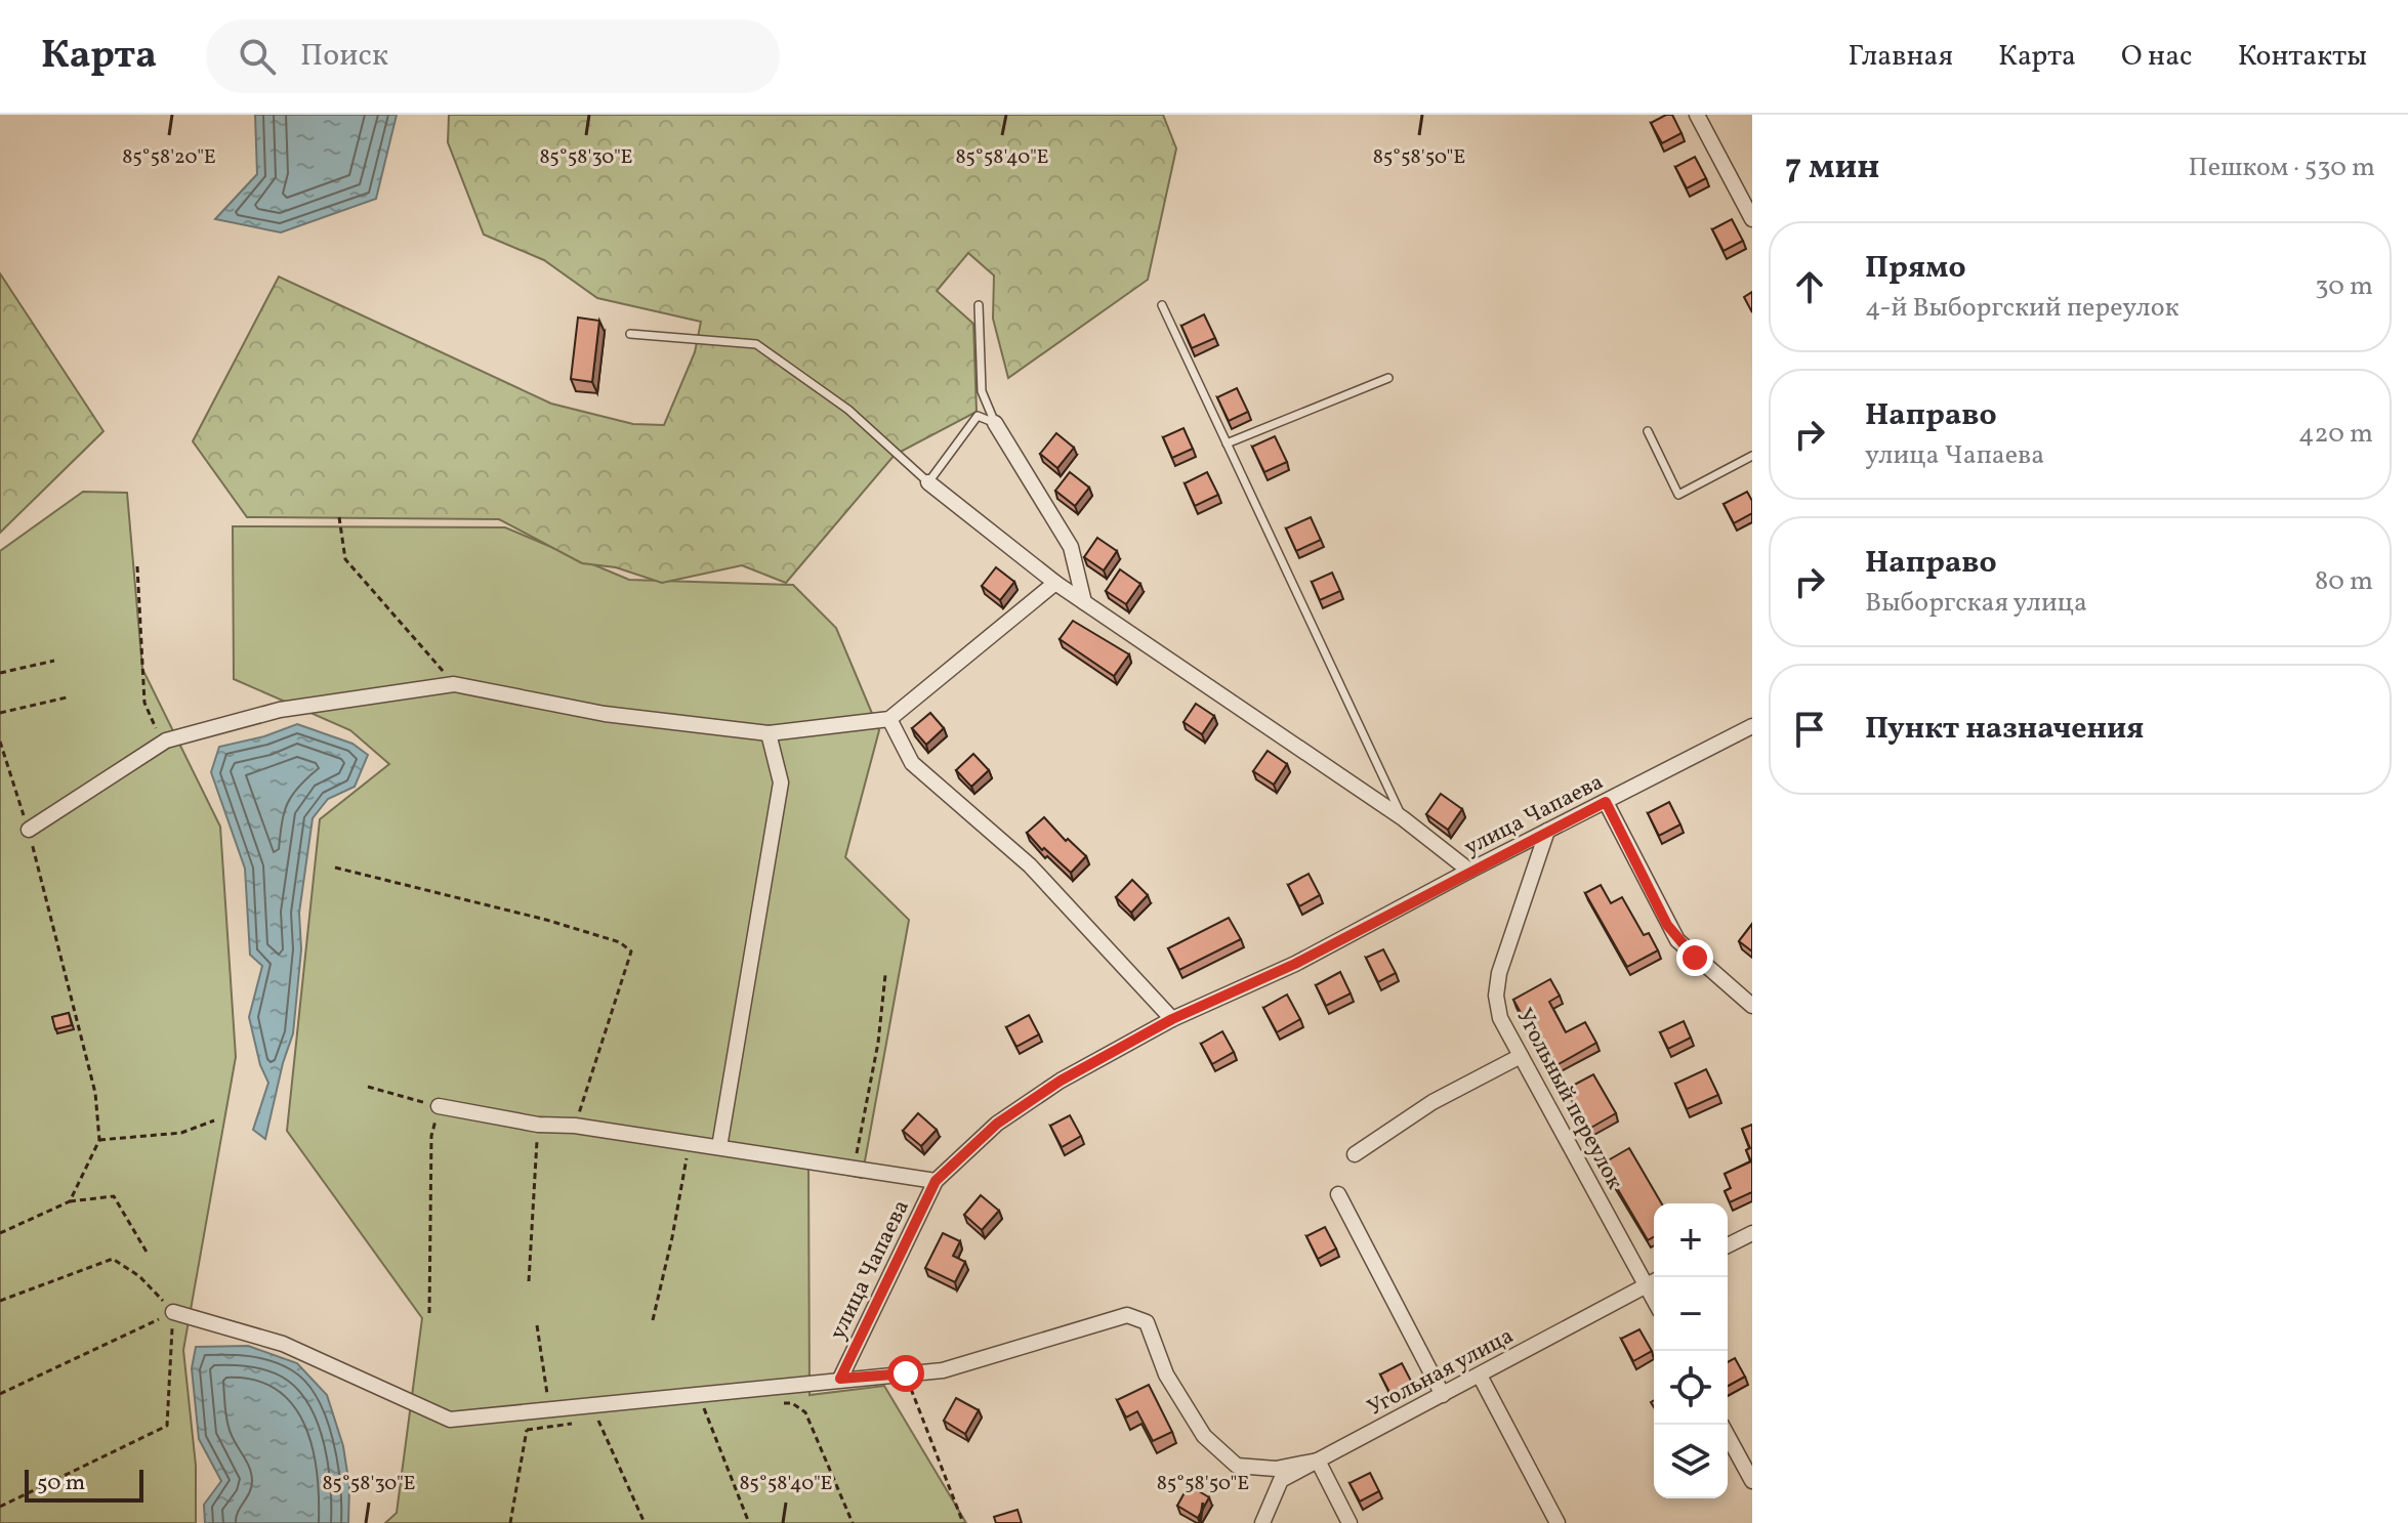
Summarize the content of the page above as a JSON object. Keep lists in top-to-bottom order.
{
  "streets": {
    "street": ["улица Чапаева", "Угольный переулок", "Угольная улица"]
  },
  "crossings": [
    ["улица Чапаева", "Угольный переулок"],
    ["Угольный переулок", "Угольная улица"]
  ],
  "scale_bar": "50 m",
  "page": {
    "header": "Карта",
    "search": "Поиск",
    "nav": [
      "Главная",
      "Карта",
      "О нас",
      "Контакты"
    ],
    "heading": ["7 мин", "Пешком · 530 m"],
    "list": [
      ["Прямо", "4-й Выборгский переулок", "30 m"],
      ["Направо", "улица Чапаева", "420 m"],
      ["Направо", "Выборгская улица", "80 m"],
      "Пункт назначения"
    ],
    "map_buttons": ["+", "−"],
    "scale": "50 m"
  },
  "coordinates": [
    "85°58'20\"E",
    "85°58'30\"E",
    "85°58'40\"E",
    "85°58'50\"E"
  ]
}
